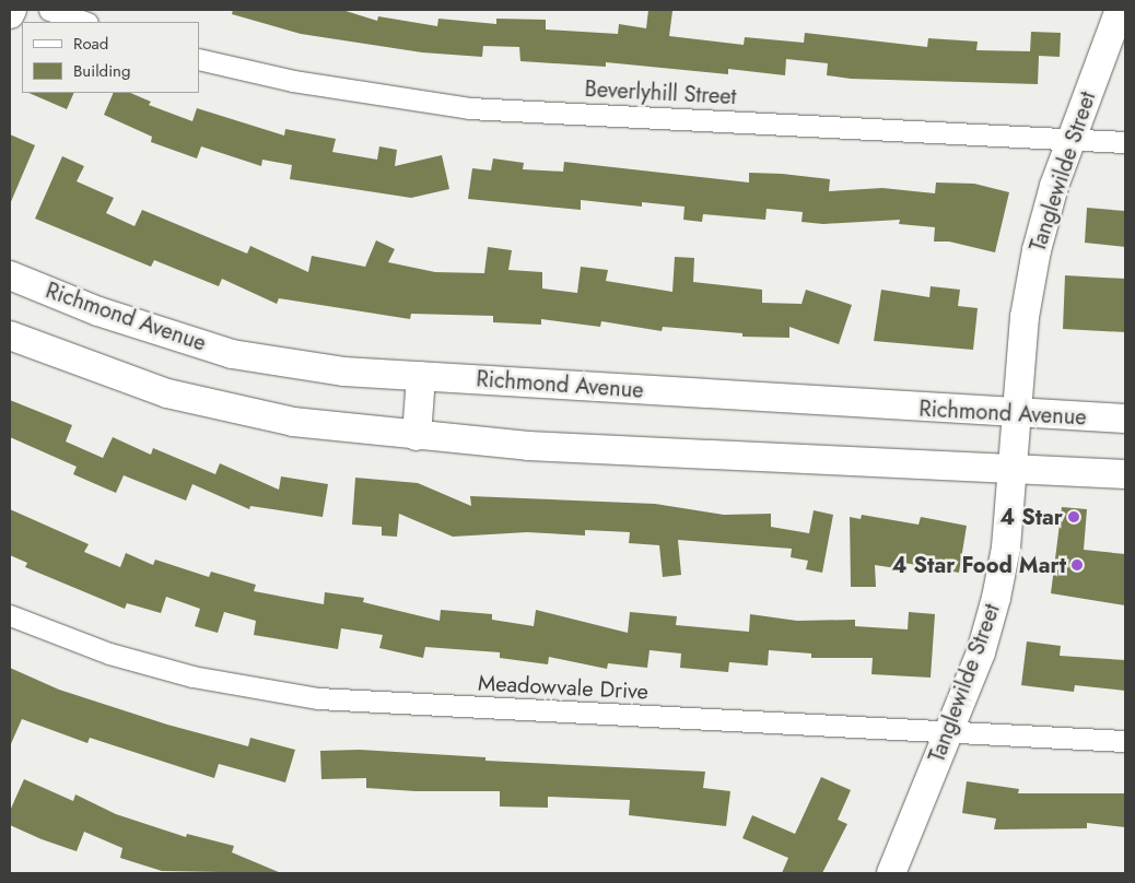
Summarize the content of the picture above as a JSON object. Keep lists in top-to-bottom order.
{
  "streets": {
    "main road": ["Tanglewilde Street", "Richmond Avenue"],
    "street": ["Beverlyhill Street", "Meadowvale Drive"]
  },
  "crossings": [
    ["Beverlyhill Street", "Tanglewilde Street"],
    ["Tanglewilde Street", "Richmond Avenue"],
    ["Tanglewilde Street", "Meadowvale Drive"]
  ],
  "places": ["4 Star", "4 Star Food Mart"],
  "legend": ["Road", "Building"]
}
